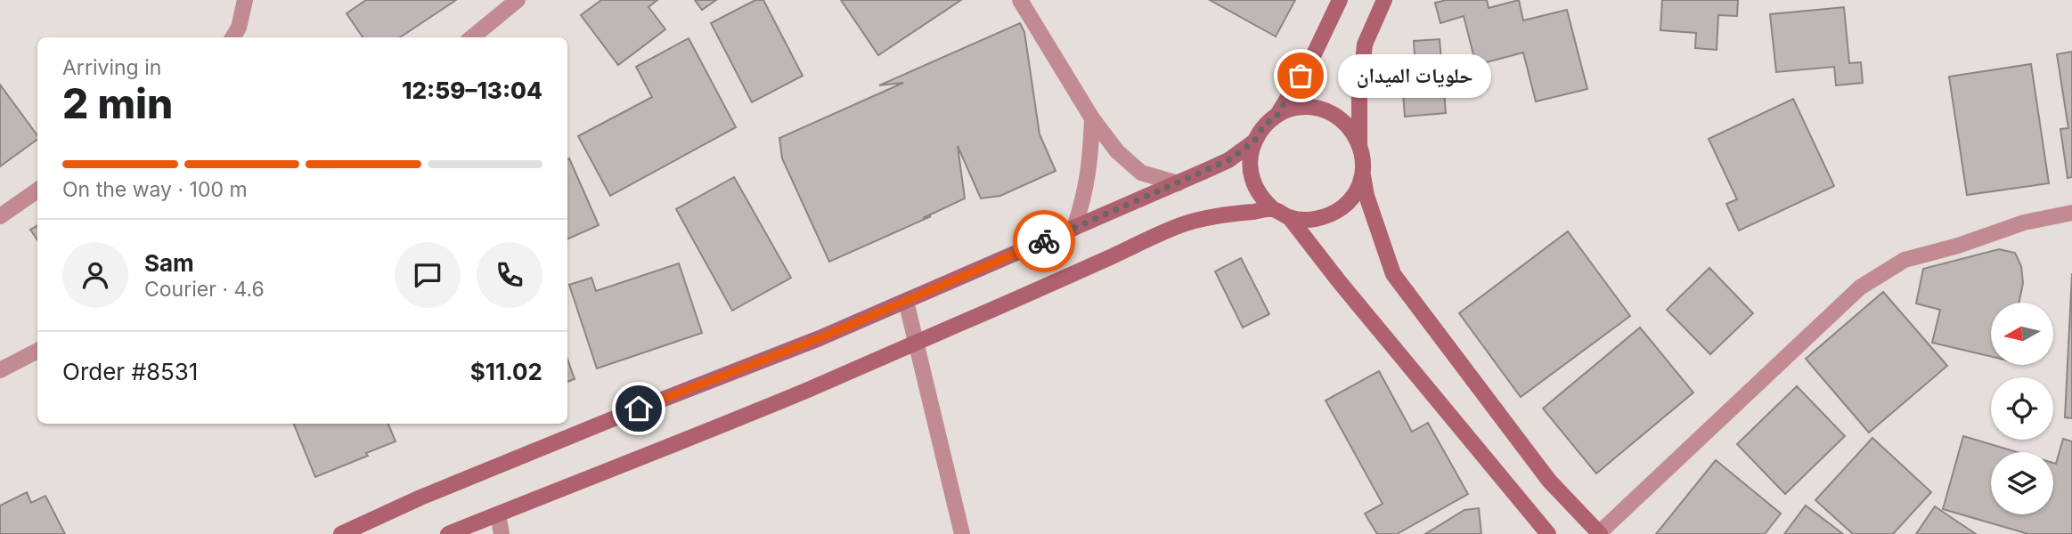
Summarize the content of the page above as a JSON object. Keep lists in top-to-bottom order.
{
  "places": ["حلويات الميدان"],
  "north": "left",
  "page": {
    "heading": ["2 min", "Arriving in", "12:59–13:04"],
    "panel": [
      "Sam",
      "Courier · 4.6",
      "Order #8531",
      "$11.02"
    ],
    "bubble": "حلويات الميدان",
    "bar": "On the way · 100 m"
  }
}
